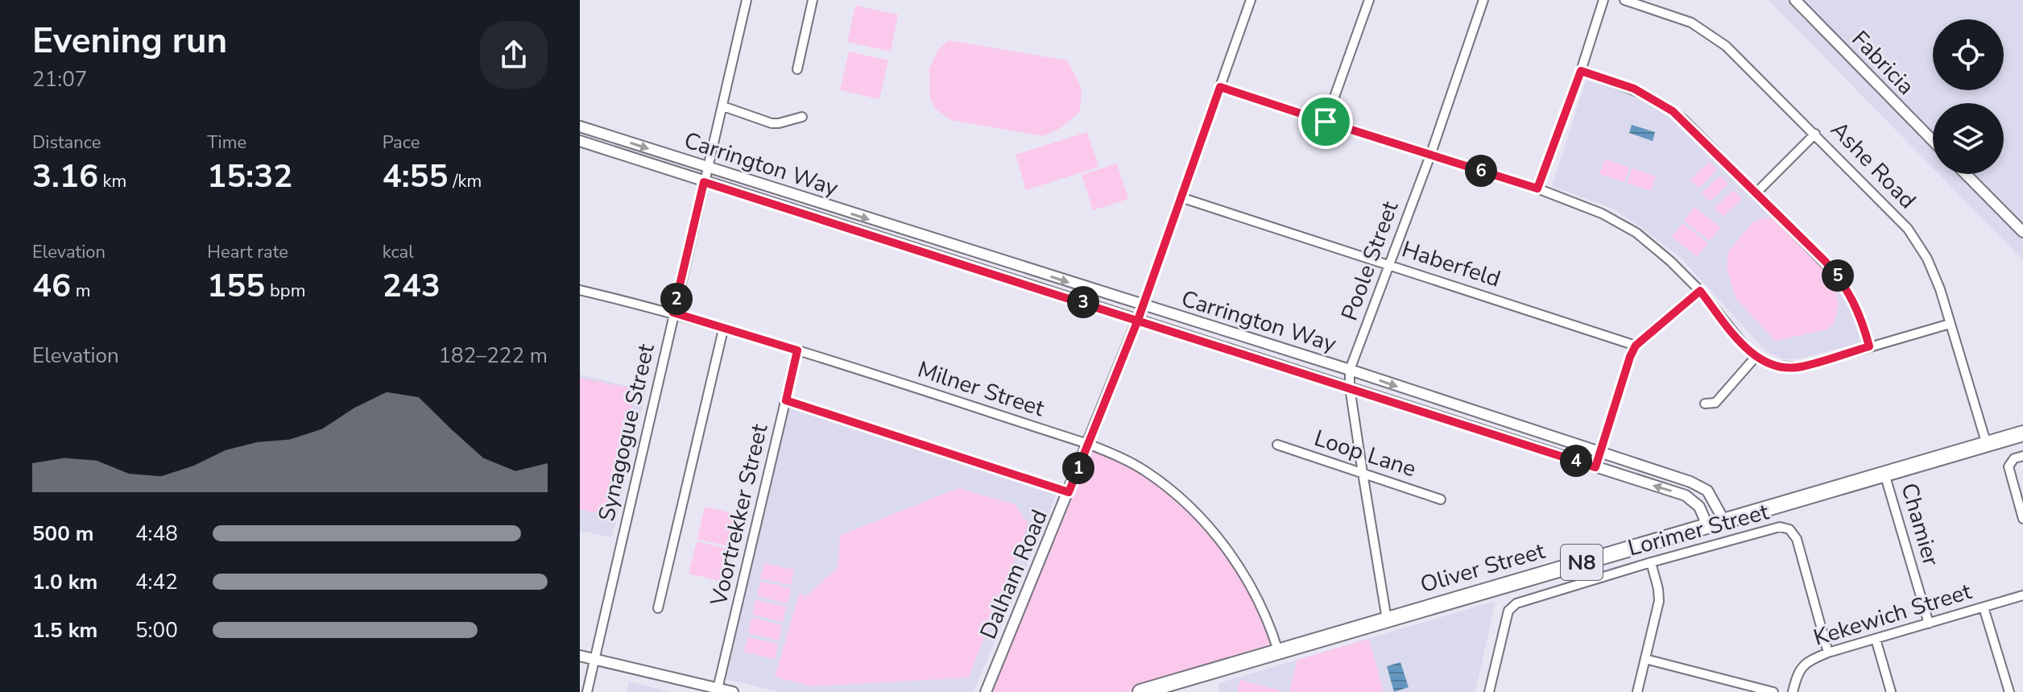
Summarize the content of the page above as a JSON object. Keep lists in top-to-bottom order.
{
  "streets": {
    "highway": ["N8", "Oliver Street"],
    "street": [
      "Fabricia",
      "Carrington Way",
      "Ashe Road",
      "Poole Street",
      "Haberfeld",
      "Milner Street",
      "Synagogue Street",
      "Loop Lane",
      "Voortrekker Street",
      "Chamier",
      "Lorimer Street",
      "Dalham Road",
      "Kekewich Street"
    ]
  },
  "crossings": [
    ["Carrington Way", "Poole Street"],
    ["Carrington Way", "Synagogue Street"],
    ["Carrington Way", "Oliver Street"],
    ["Carrington Way", "Dalham Road"],
    ["Ashe Road", "Oliver Street"],
    ["Poole Street", "Haberfeld"],
    ["Poole Street", "Loop Lane"],
    ["Poole Street", "Oliver Street"],
    ["Haberfeld", "Dalham Road"],
    ["Milner Street", "Synagogue Street"],
    ["Milner Street", "Voortrekker Street"],
    ["Milner Street", "Oliver Street"],
    ["Milner Street", "Dalham Road"],
    ["Chamier", "Oliver Street"],
    ["Chamier", "Kekewich Street"],
    ["Lorimer Street", "Kekewich Street"]
  ],
  "page": {
    "heading": ["Evening run", "21:07"],
    "stats": [
      ["Distance", "3.16 km"],
      ["Time", "15:32"],
      ["Pace", "4:55 /km"],
      ["Elevation", "46 m"],
      ["Heart rate", "155 bpm"],
      ["kcal", "243"]
    ],
    "pins": [
      "6",
      "5",
      "2",
      "3",
      "4",
      "1"
    ],
    "chart": ["Elevation", "182–222 m"],
    "list": [
      {
        "name": "500 m",
        "note": "4:48"
      },
      {
        "name": "1.0 km",
        "note": "4:42"
      },
      {
        "name": "1.5 km",
        "note": "5:00"
      }
    ]
  }
}
